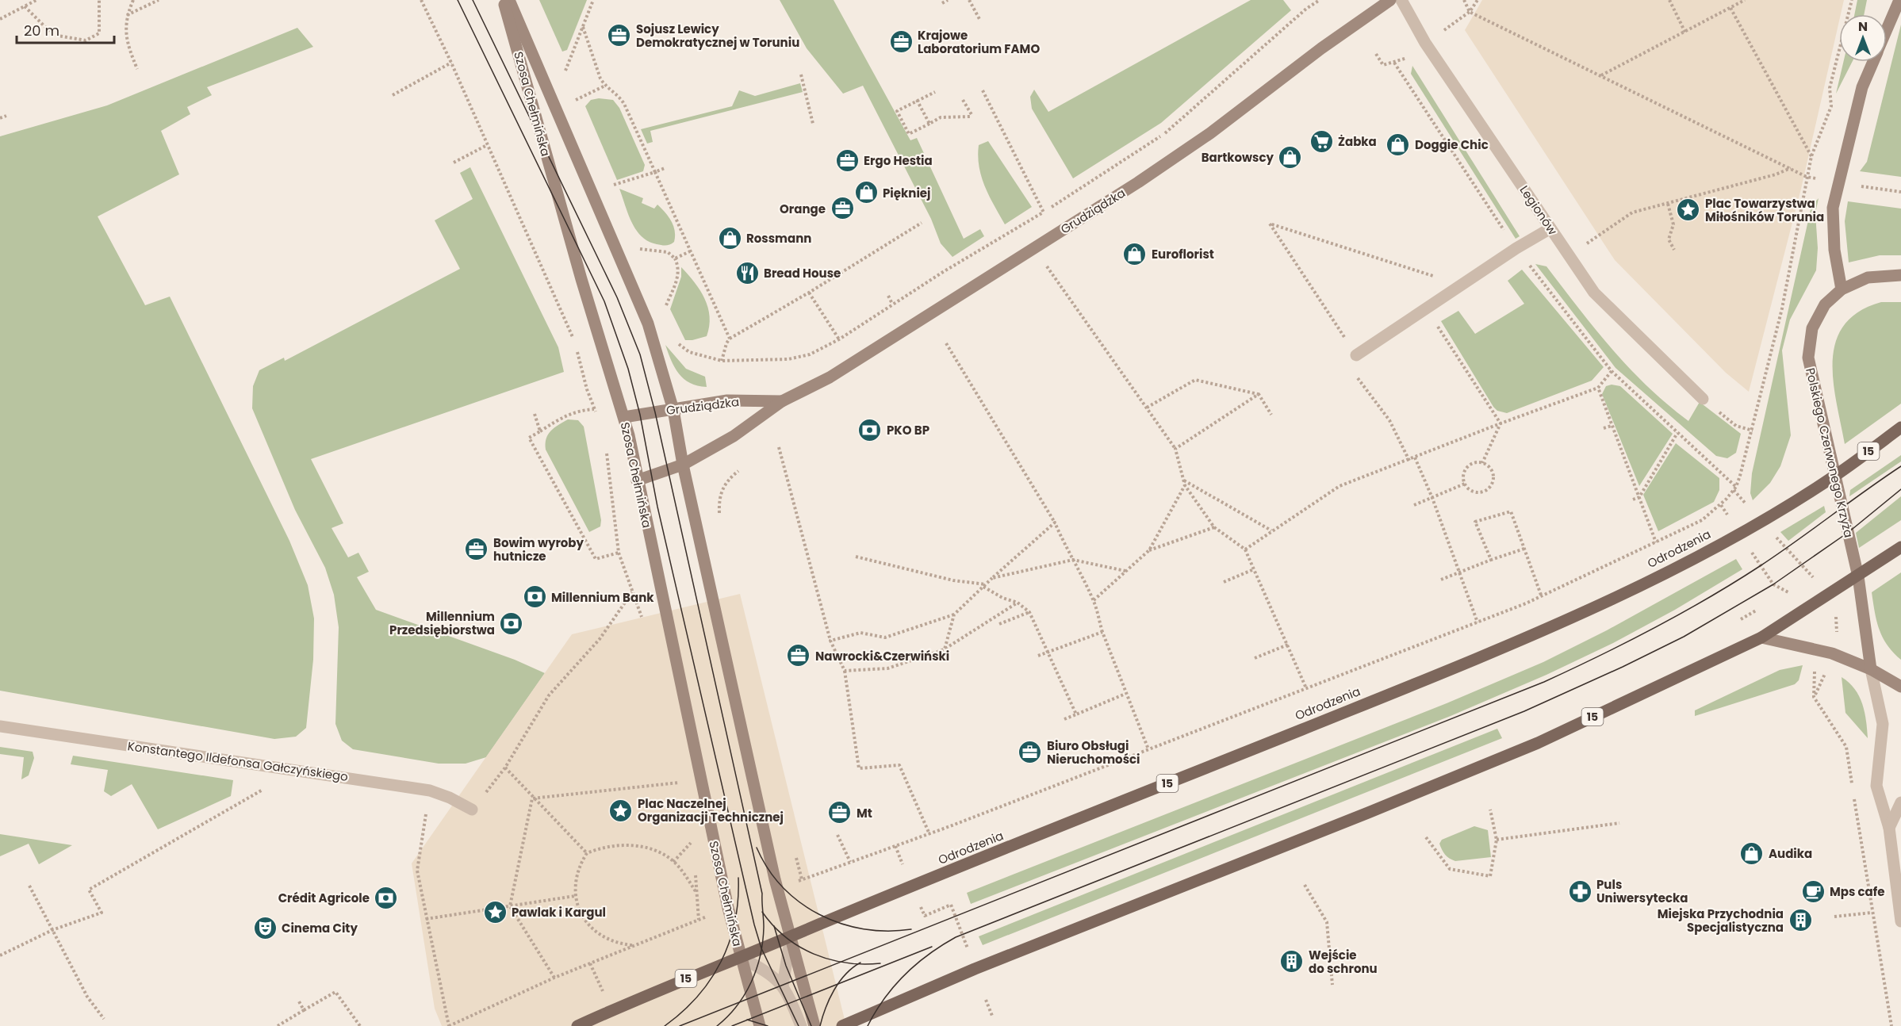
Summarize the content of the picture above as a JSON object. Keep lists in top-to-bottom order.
{
  "streets": {
    "main road": ["15", "Odrodzenia"],
    "street": [
      "Szosa Chełmińska",
      "Legionów",
      "Grudziądzka",
      "Polskiego Czerwonego Krzyża",
      "Konstantego Ildefonsa Gałczyńskiego"
    ]
  },
  "crossings": [
    ["Szosa Chełmińska", "Grudziądzka"],
    ["Szosa Chełmińska", "15"],
    ["Szosa Chełmińska", "Odrodzenia"],
    ["15", "Polskiego Czerwonego Krzyża"],
    ["15", "Odrodzenia"],
    ["Polskiego Czerwonego Krzyża", "Odrodzenia"]
  ],
  "places": {
    "office": [
      "Sojusz Lewicy Demokratycznej w Toruniu",
      "Krajowe Laboratorium FAMO",
      "Ergo Hestia",
      "Orange",
      "Bowim wyroby hutnicze",
      "Nawrocki&Czerwiński",
      "Biuro Obsługi Nieruchomości",
      "Mt"
    ],
    "supermarket": ["Żabka"],
    "shop": [
      "Doggie Chic",
      "Bartkowscy",
      "Piękniej",
      "Rossmann",
      "Euroflorist",
      "Audika"
    ],
    "place": ["Plac Towarzystwa Miłośników Torunia", "Plac Naczelnej Organizacji Technicznej", "Pawlak i Kargul"],
    "restaurant": ["Bread House"],
    "bank": [
      "PKO BP",
      "Millennium Bank",
      "Millennium Przedsiębiorstwa",
      "Crédit Agricole"
    ],
    "pharmacy": ["Puls Uniwersytecka"],
    "cafe": ["Mps cafe"],
    "building": ["Miejska Przychodnia Specjalistyczna", "Wejście do schronu"],
    "theatre": ["Cinema City"]
  },
  "scale_bar": "20 m",
  "north": "top"
}
